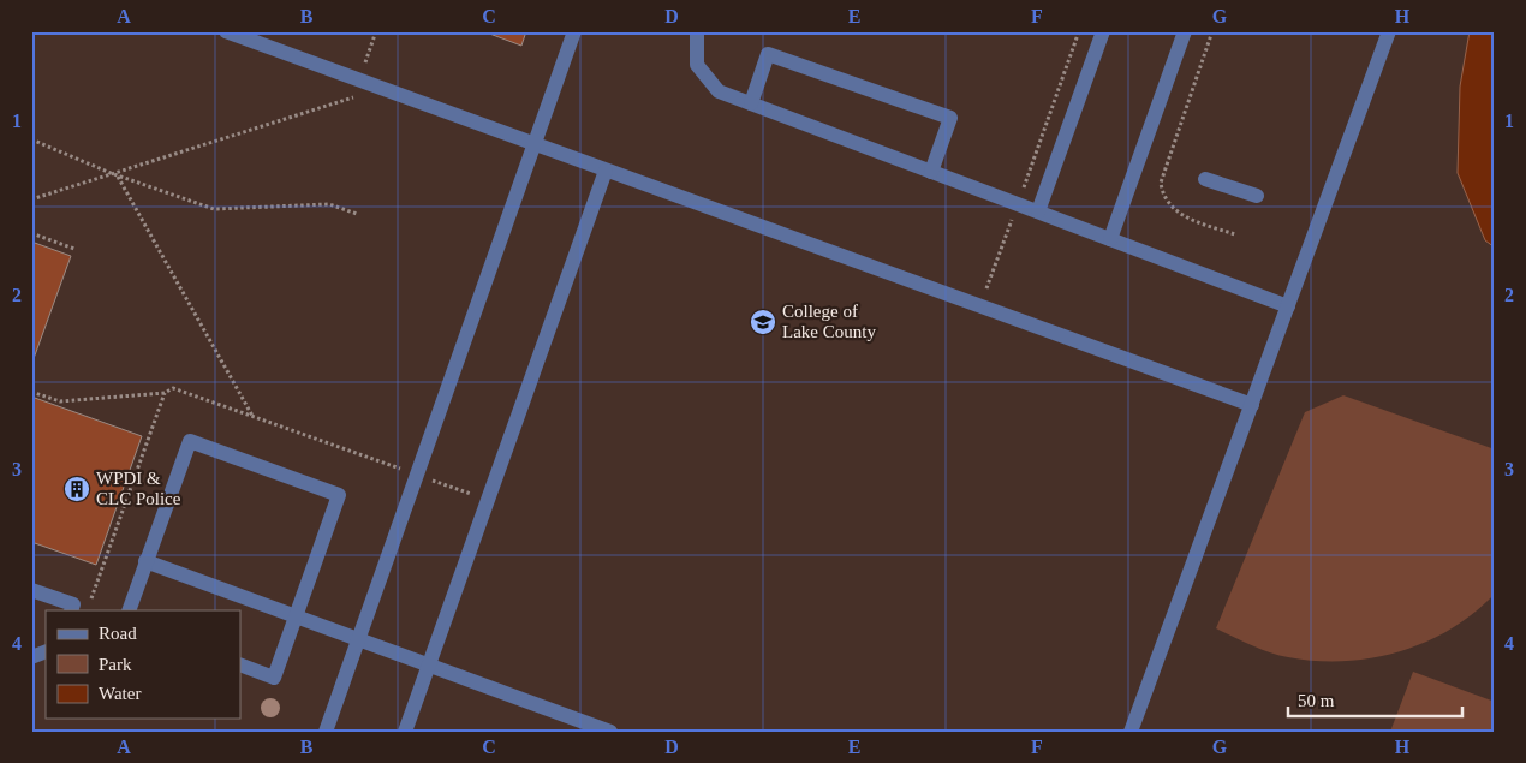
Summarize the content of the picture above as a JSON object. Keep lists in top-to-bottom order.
{
  "places": {
    "school or university": ["College of Lake County"],
    "building": ["WPDI & CLC Police"]
  },
  "legend": ["Road", "Park", "Water"],
  "scale_bar": "50 m",
  "grid": {
    "columns": [
      "A",
      "B",
      "C",
      "D",
      "E",
      "F",
      "G",
      "H"
    ],
    "rows": [
      "1",
      "2",
      "3",
      "4"
    ]
  }
}
